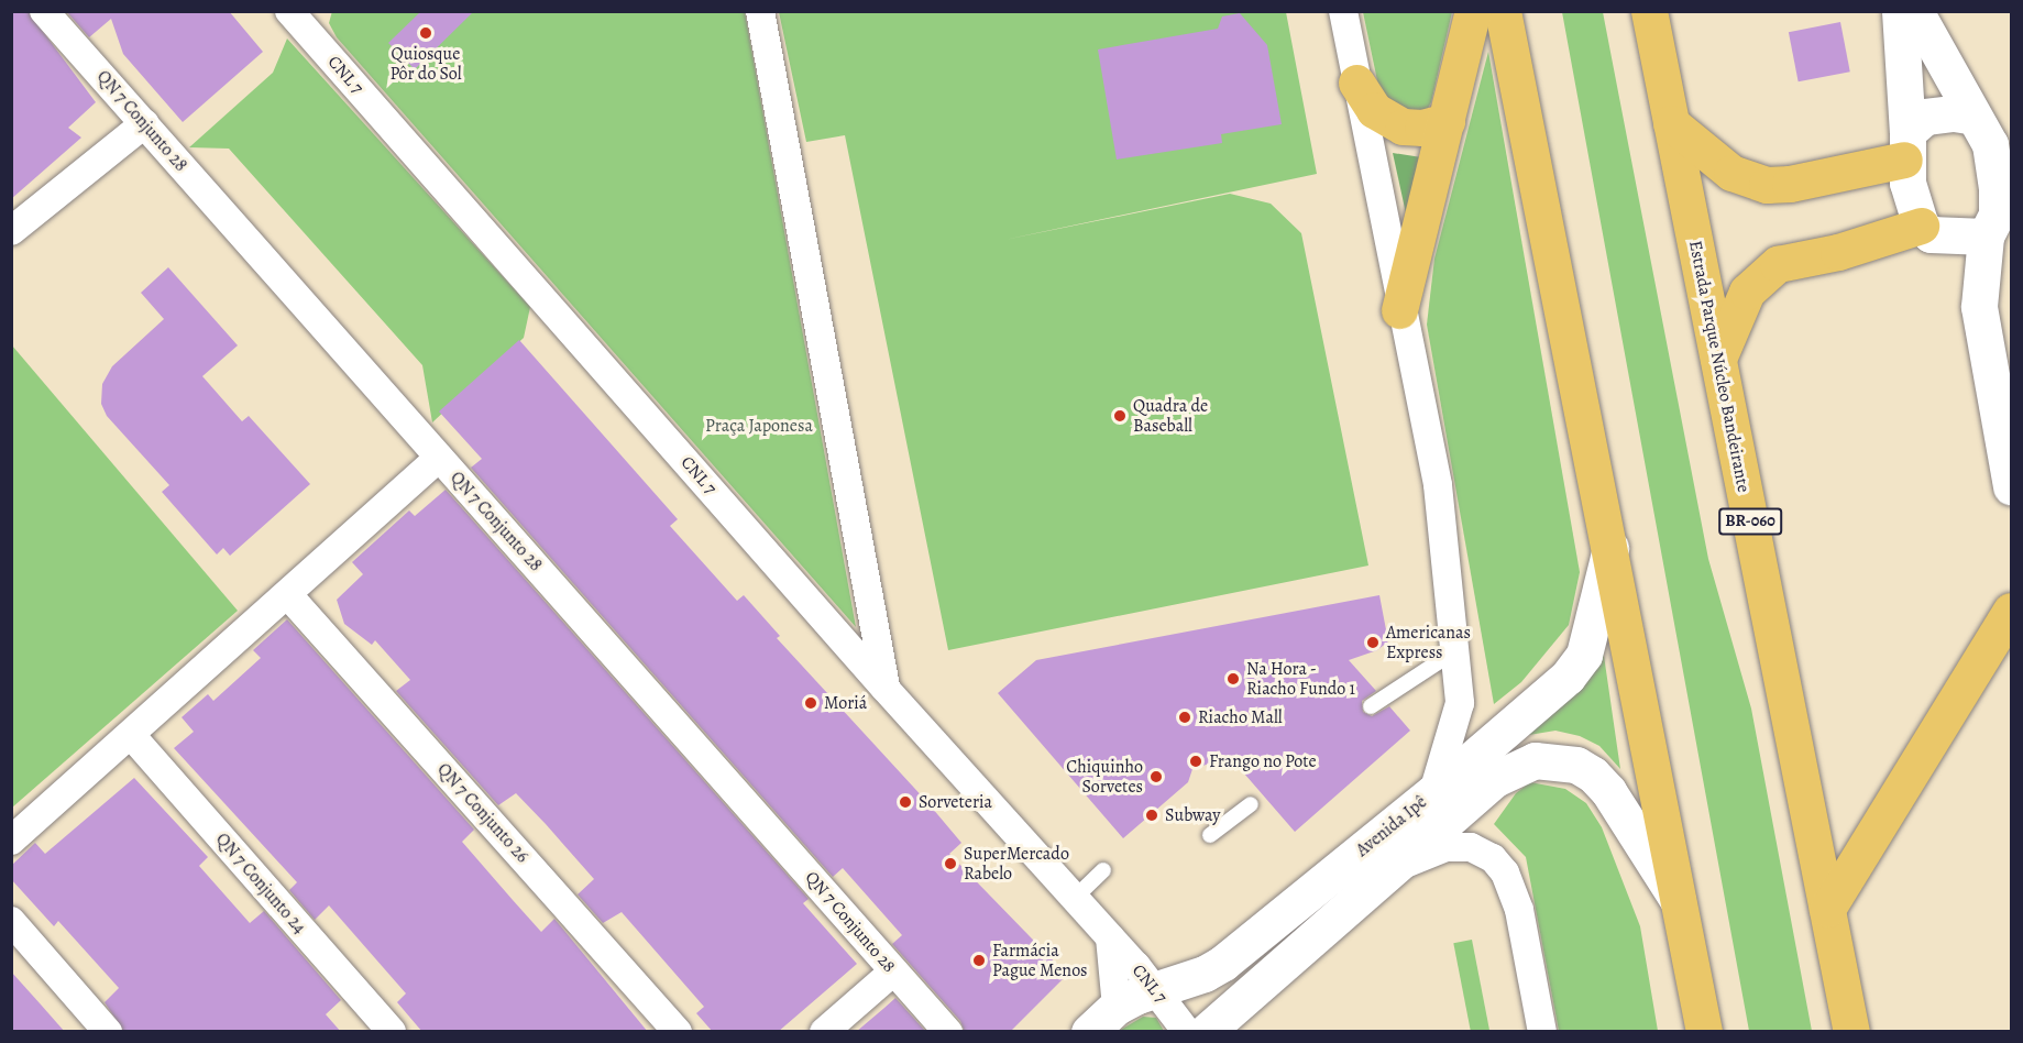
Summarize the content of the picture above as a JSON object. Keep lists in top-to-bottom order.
{
  "streets": {
    "highway": ["Estrada Parque Núcleo Bandeirante", "BR-060"],
    "street": [
      "CNL 7",
      "QN 7 Conjunto 28",
      "QN 7 Conjunto 26",
      "Avenida Ipê",
      "QN 7 Conjunto 24"
    ]
  },
  "crossings": [
    ["CNL 7", "Avenida Ipê"]
  ],
  "parks": ["Praça Japonesa"],
  "places": [
    "Quiosque Pôr do Sol",
    "Quadra de Baseball",
    "Americanas Express",
    "Na Hora - Riacho Fundo 1",
    "Moriá",
    "Riacho Mall",
    "Frango no Pote",
    "Chiquinho Sorvetes",
    "Sorveteria",
    "Subway",
    "SuperMercado Rabelo",
    "Farmácia Pague Menos"
  ]
}
